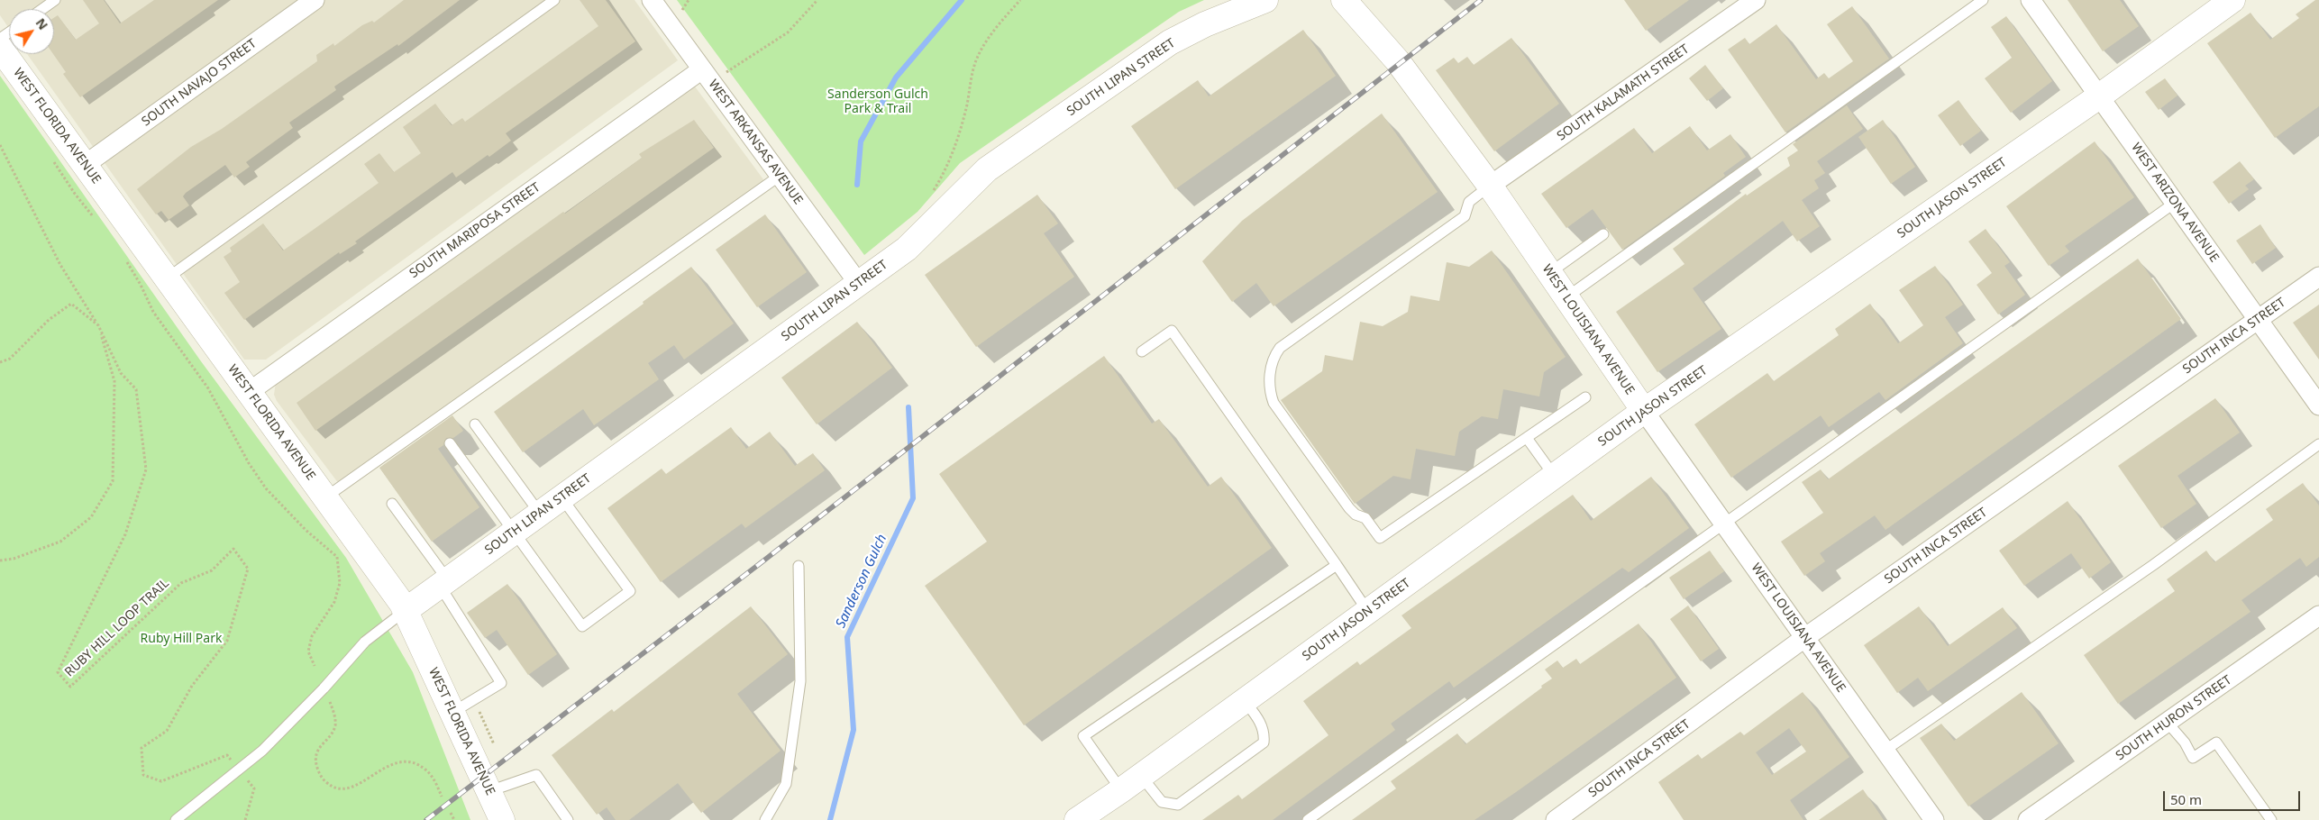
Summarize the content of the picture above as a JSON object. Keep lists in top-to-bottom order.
{
  "streets": {
    "street": [
      "SOUTH LIPAN STREET",
      "SOUTH NAVAJO STREET",
      "SOUTH KALAMATH STREET",
      "WEST FLORIDA AVENUE",
      "WEST ARKANSAS AVENUE",
      "SOUTH JASON STREET",
      "WEST ARIZONA AVENUE",
      "SOUTH MARIPOSA STREET",
      "WEST LOUISIANA AVENUE",
      "SOUTH INCA STREET",
      "SOUTH HURON STREET"
    ],
    "path": ["RUBY HILL LOOP TRAIL"]
  },
  "crossings": [
    ["SOUTH LIPAN STREET", "WEST FLORIDA AVENUE"],
    ["SOUTH LIPAN STREET", "WEST ARKANSAS AVENUE"],
    ["SOUTH NAVAJO STREET", "WEST FLORIDA AVENUE"],
    ["SOUTH KALAMATH STREET", "WEST LOUISIANA AVENUE"],
    ["WEST FLORIDA AVENUE", "SOUTH MARIPOSA STREET"],
    ["WEST ARKANSAS AVENUE", "SOUTH MARIPOSA STREET"],
    ["SOUTH JASON STREET", "WEST ARIZONA AVENUE"],
    ["SOUTH JASON STREET", "WEST LOUISIANA AVENUE"],
    ["WEST ARIZONA AVENUE", "SOUTH INCA STREET"],
    ["WEST LOUISIANA AVENUE", "SOUTH INCA STREET"]
  ],
  "water": ["Sanderson Gulch"],
  "parks": ["Sanderson Gulch Park & Trail", "Ruby Hill Park"],
  "scale_bar": "50 m",
  "north": "top right"
}
